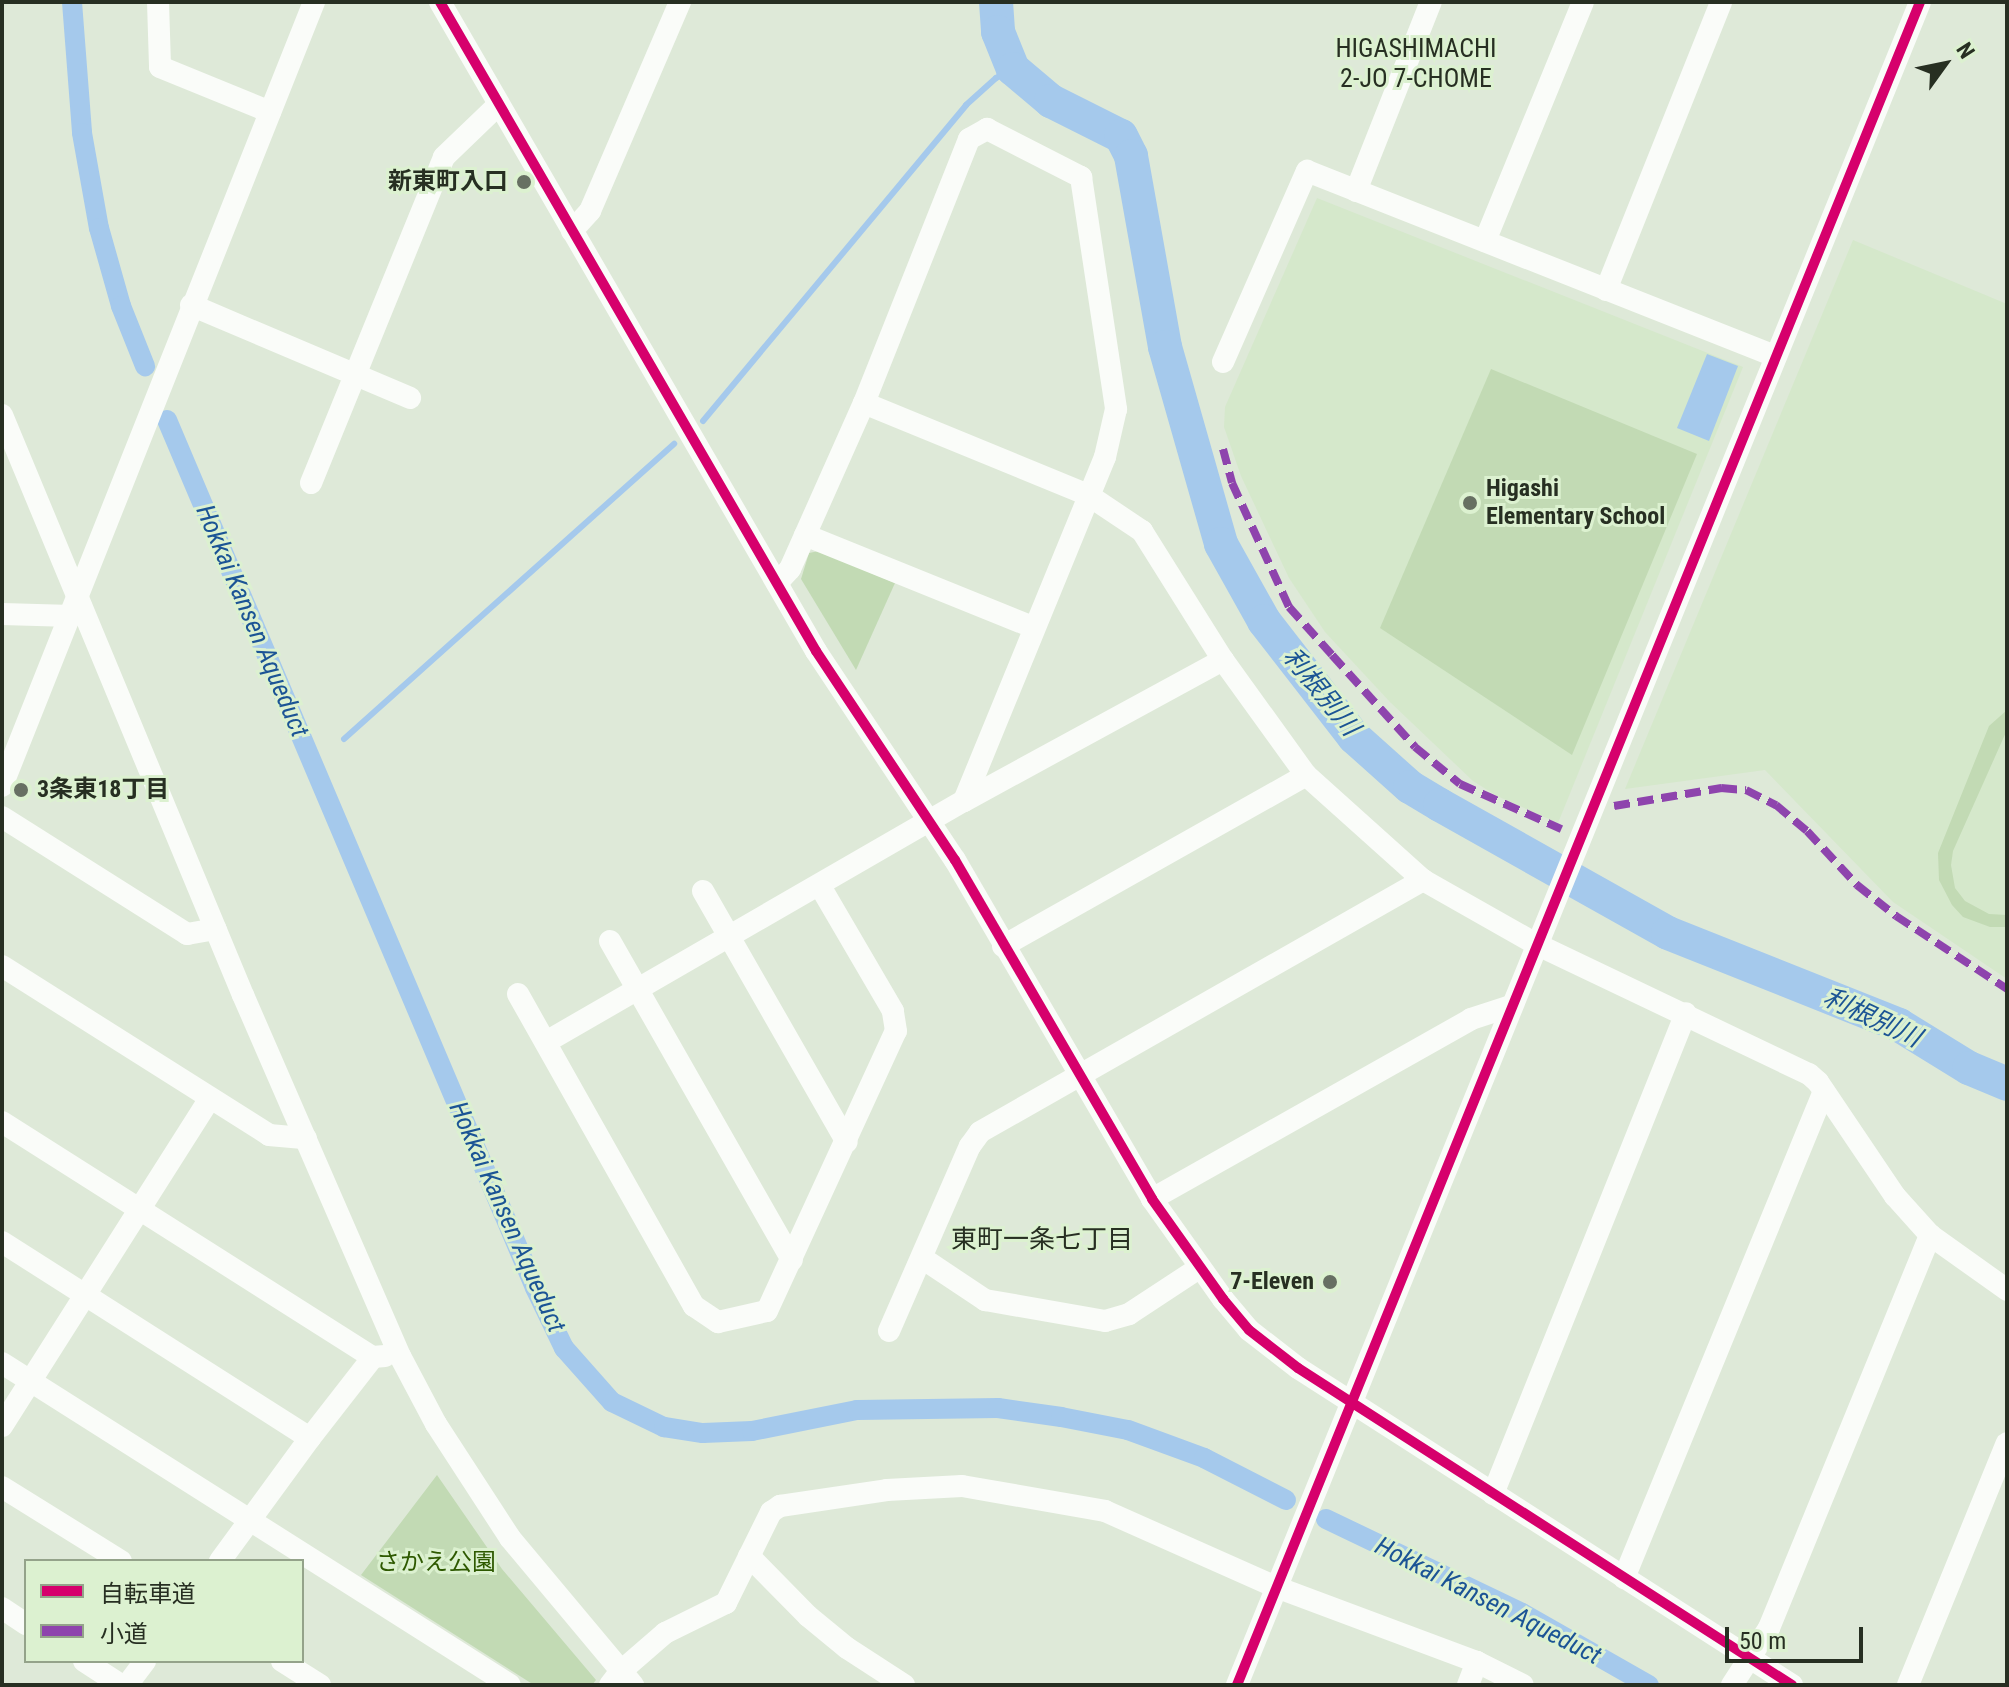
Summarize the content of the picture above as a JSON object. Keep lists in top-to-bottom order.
{
  "districts": ["HIGASHIMACHI 2-JO 7-CHOME", "東町一条七丁目"],
  "water": ["Hokkai Kansen Aqueduct", "利根別川"],
  "parks": ["さかえ公園"],
  "places": [
    "新東町入口",
    "Higashi Elementary School",
    "3条東18丁目",
    "7-Eleven"
  ],
  "legend": ["自転車道", "小道"],
  "scale_bar": "50 m",
  "north": "top right"
}
